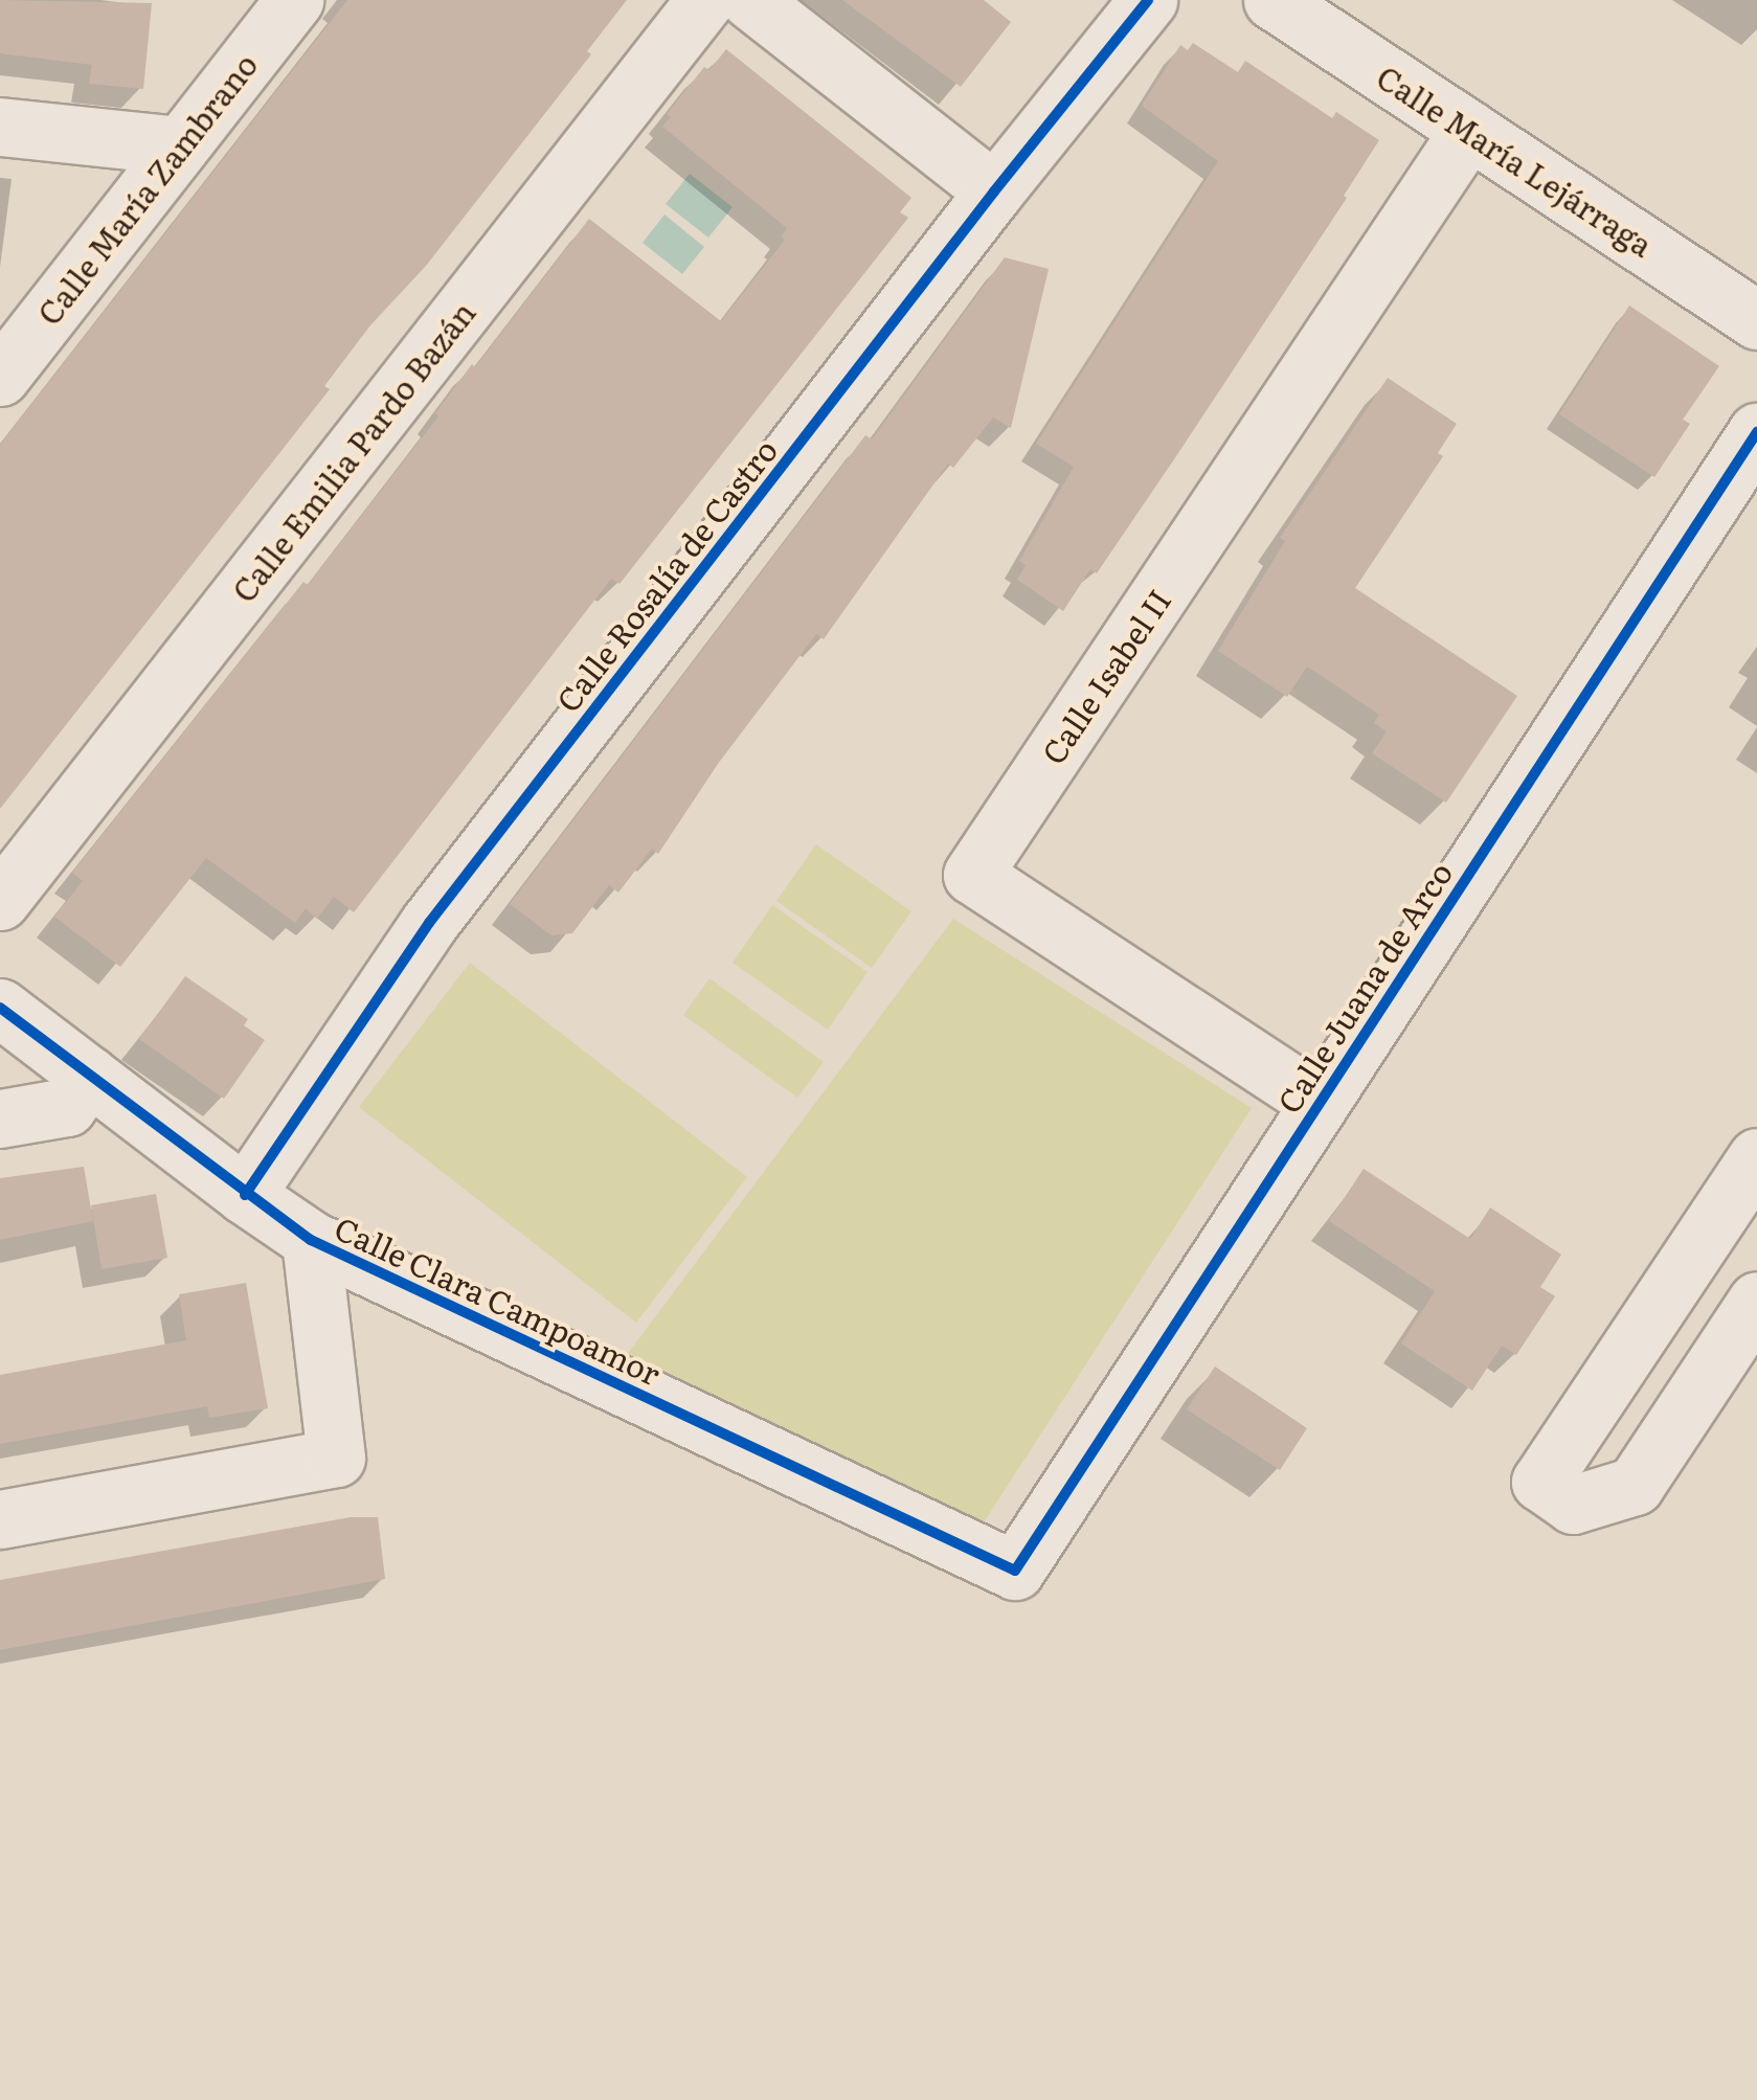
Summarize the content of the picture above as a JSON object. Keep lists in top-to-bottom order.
{
  "streets": {
    "street": [
      "Calle María Lejárraga",
      "Calle María Zambrano",
      "Calle Emilia Pardo Bazán",
      "Calle Rosalía de Castro",
      "Calle Isabel II",
      "Calle Juana de Arco",
      "Calle Clara Campoamor"
    ]
  },
  "crossings": [
    ["Calle María Lejárraga", "Calle Isabel II"],
    ["Calle Rosalía de Castro", "Calle Clara Campoamor"],
    ["Calle Isabel II", "Calle Juana de Arco"],
    ["Calle Juana de Arco", "Calle Clara Campoamor"]
  ]
}
